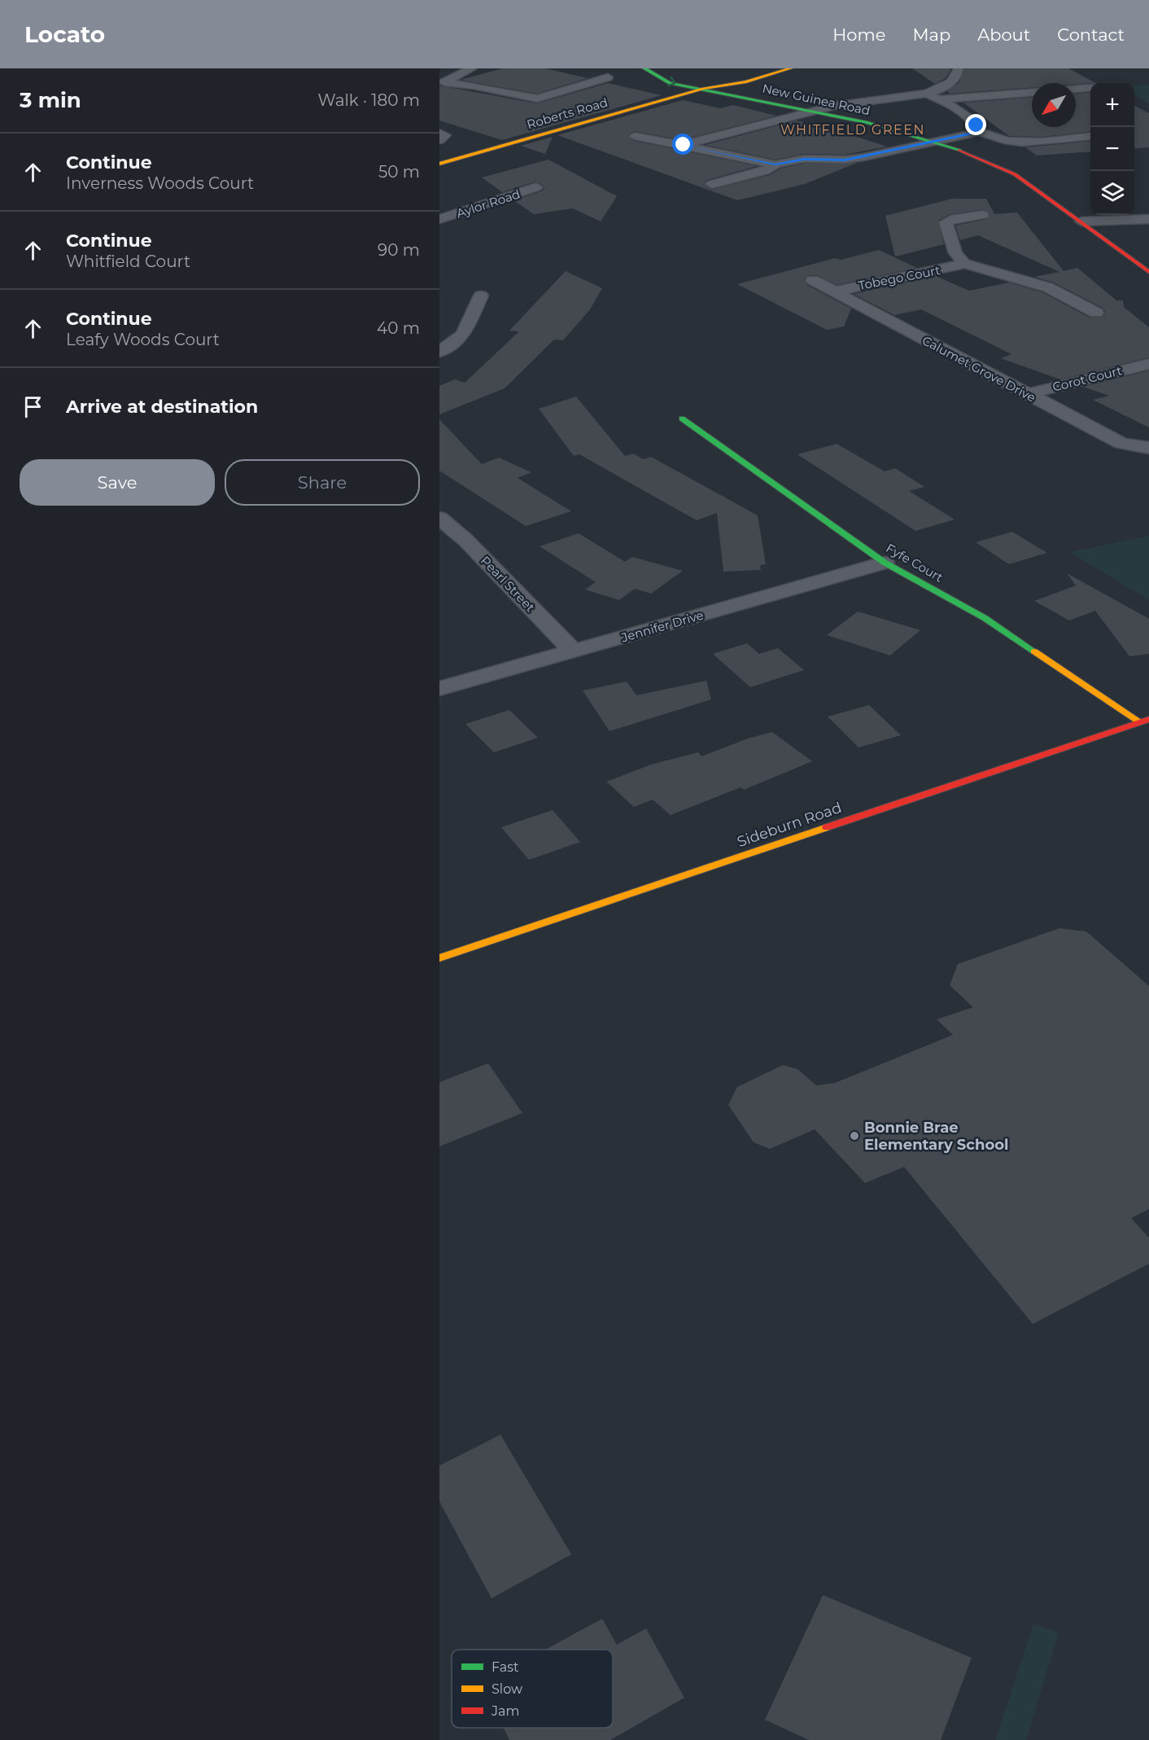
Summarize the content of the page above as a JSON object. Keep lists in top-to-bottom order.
{
  "streets": {
    "street": [
      "New Guinea Road",
      "Roberts Road",
      "Aylor Road",
      "Tobego Court",
      "Calumet Grove Drive",
      "Corot Court",
      "Fyfe Court",
      "Pearl Street",
      "Jennifer Drive",
      "Sideburn Road"
    ]
  },
  "crossings": [
    ["New Guinea Road", "Roberts Road"],
    ["Tobego Court", "Calumet Grove Drive"],
    ["Calumet Grove Drive", "Corot Court"],
    ["Fyfe Court", "Jennifer Drive"],
    ["Fyfe Court", "Sideburn Road"],
    ["Pearl Street", "Jennifer Drive"]
  ],
  "districts": ["WHITFIELD GREEN"],
  "places": ["Bonnie Brae Elementary School"],
  "legend": ["Fast", "Slow", "Jam"],
  "north": "bottom left",
  "page": {
    "header": "Locato",
    "nav": [
      "Home",
      "Map",
      "About",
      "Contact"
    ],
    "heading": ["3 min", "Walk · 180 m"],
    "map_buttons": ["+", "−"],
    "list": [
      ["Continue", "Inverness Woods Court", "50 m"],
      ["Continue", "Whitfield Court", "90 m"],
      ["Continue", "Leafy Woods Court", "40 m"],
      "Arrive at destination"
    ],
    "buttons": ["Save", "Share"]
  }
}
